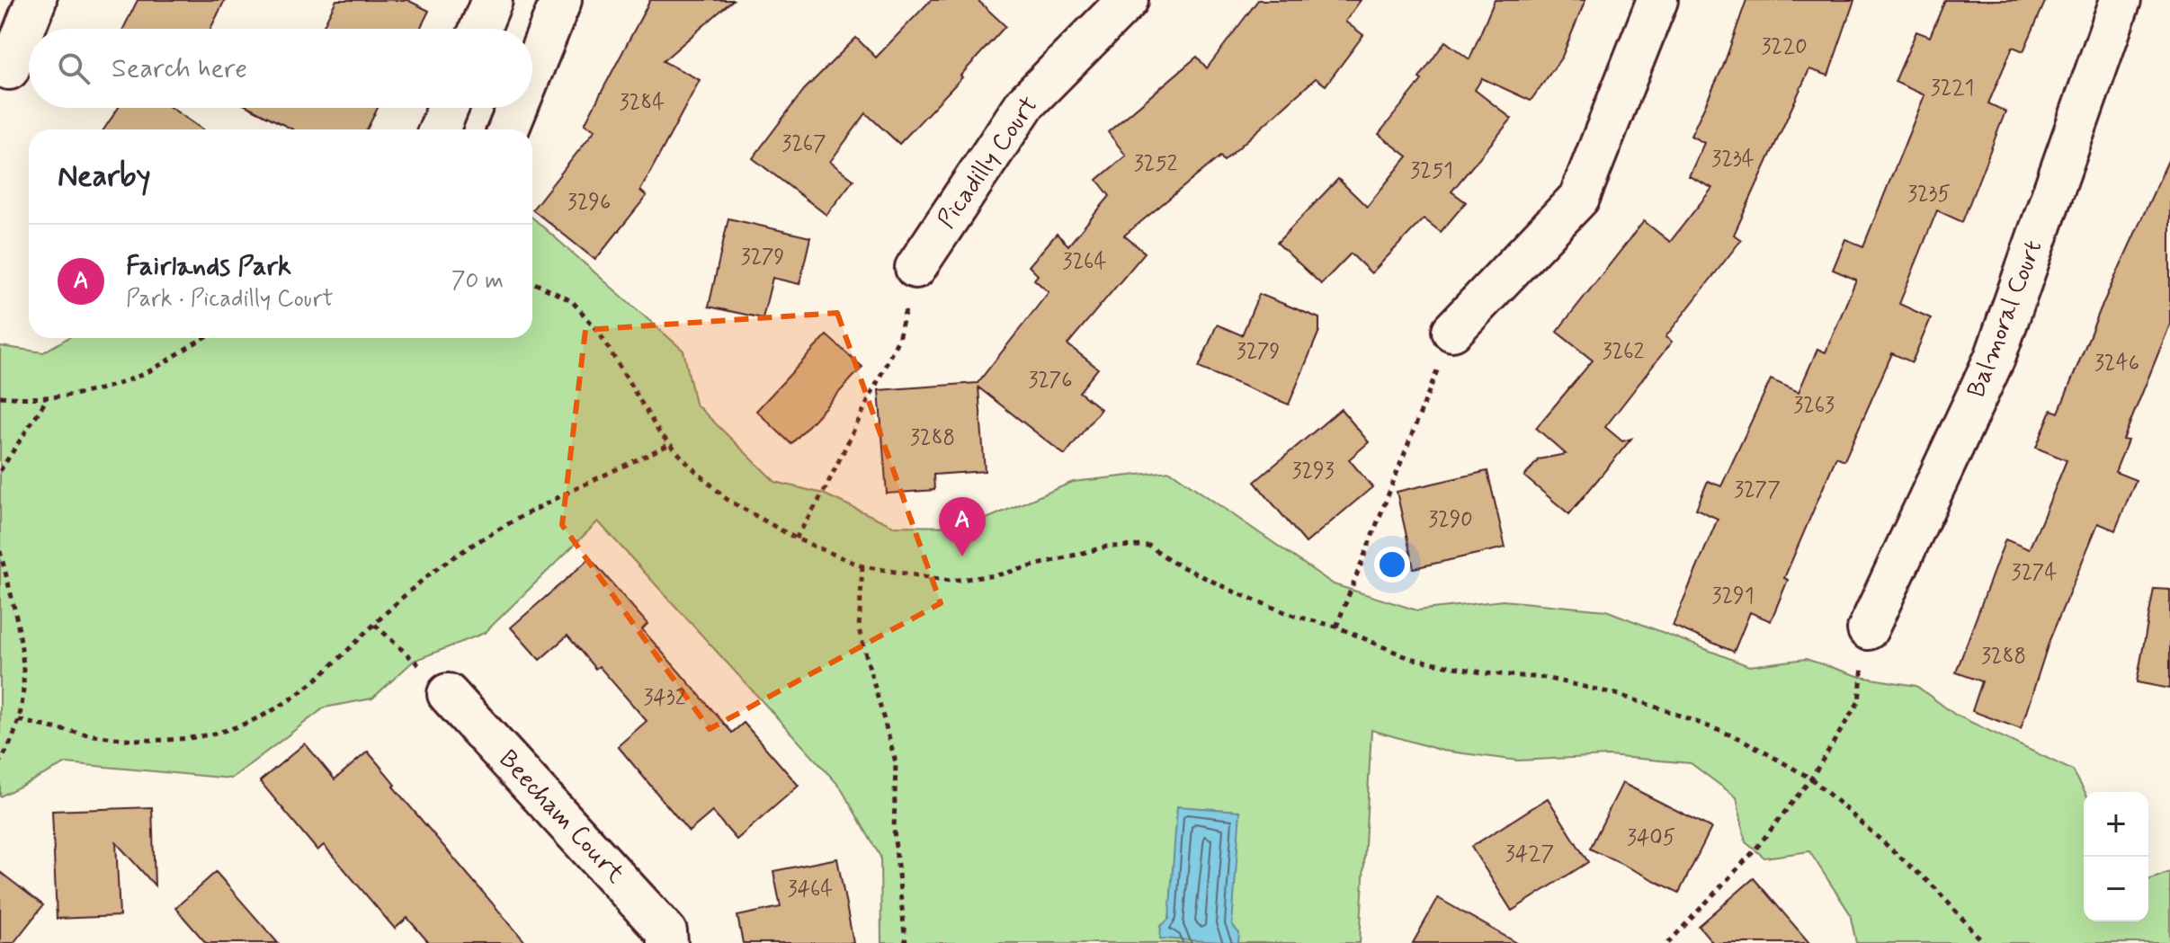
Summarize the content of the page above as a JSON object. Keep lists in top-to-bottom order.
{
  "streets": {
    "street": ["Picadilly Court", "Balmoral Court", "Beecham Court"]
  },
  "house_numbers": [
    "3220",
    "3221",
    "3284",
    "3267",
    "3234",
    "3252",
    "3251",
    "3235",
    "3296",
    "3279",
    "3264",
    "3279",
    "3262",
    "3246",
    "3276",
    "3263",
    "3288",
    "3293",
    "3277",
    "3290",
    "3274",
    "3291",
    "3288",
    "3432",
    "3405",
    "3427",
    "3464"
  ],
  "page": {
    "search": "Search here",
    "heading": "Nearby",
    "list": [
      {
        "mark": "A",
        "name": "Fairlands Park",
        "note": "Park · Picadilly Court",
        "value": "70 m"
      }
    ],
    "pins": "A",
    "map_buttons": ["+", "−"]
  }
}
